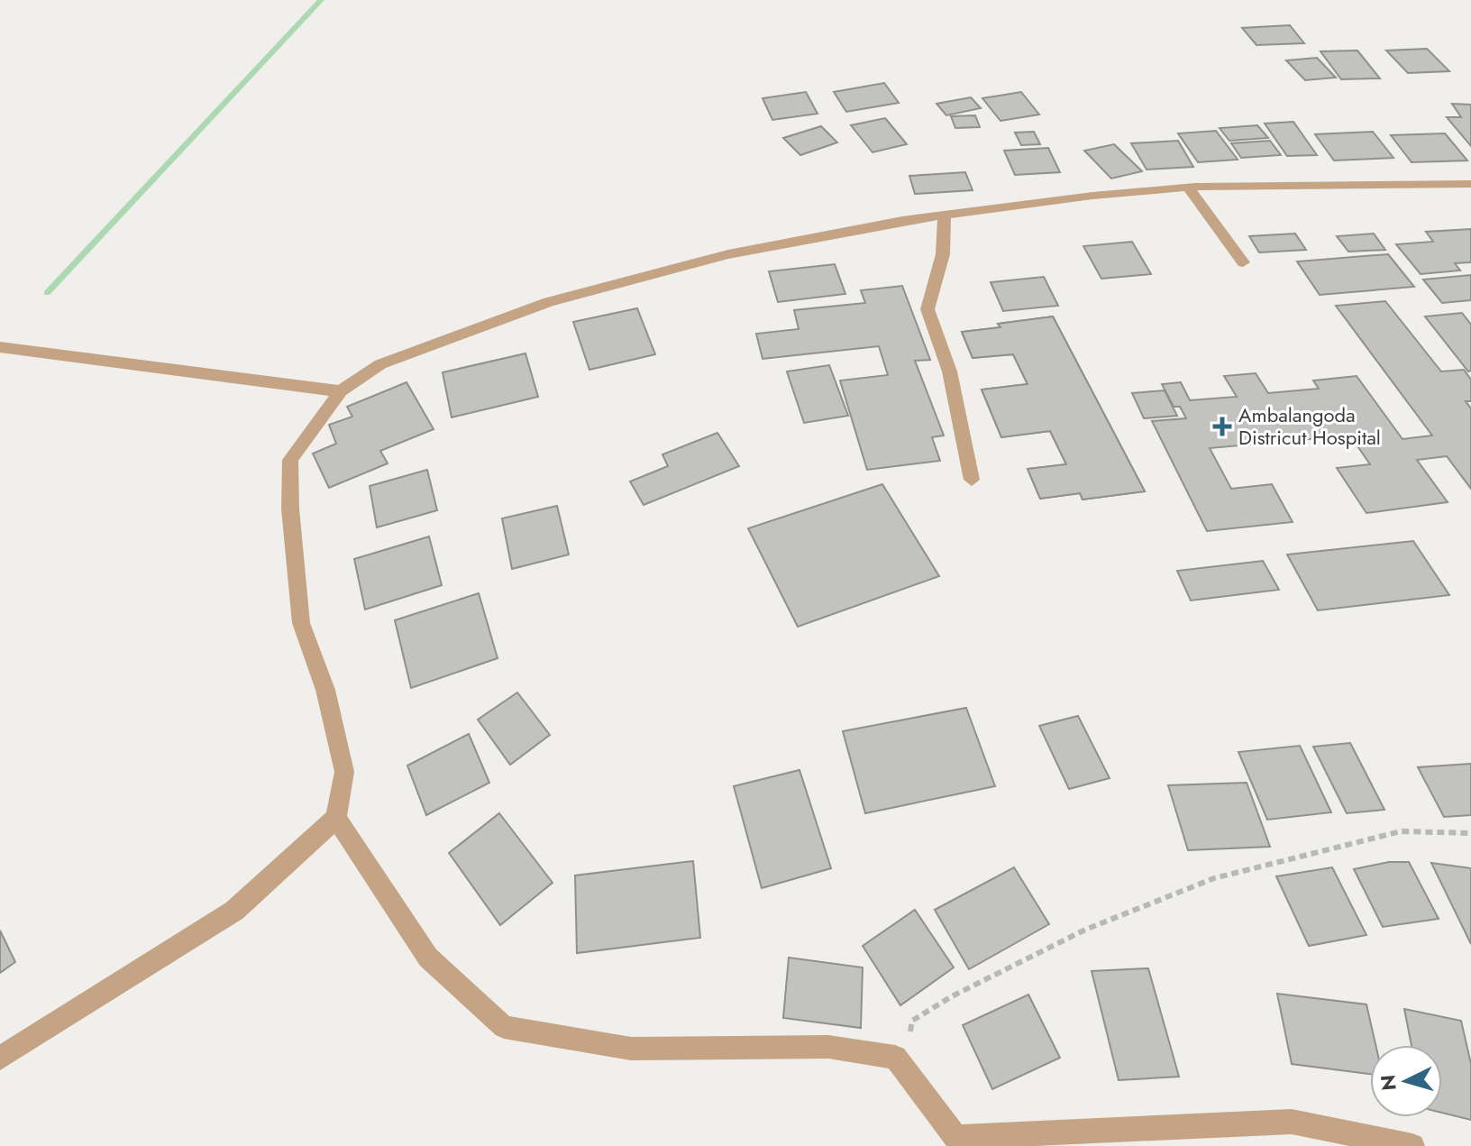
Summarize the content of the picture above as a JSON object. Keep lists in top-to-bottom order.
{
  "places": {
    "health": ["Ambalangoda Districut Hospital"]
  },
  "north": "left"
}
